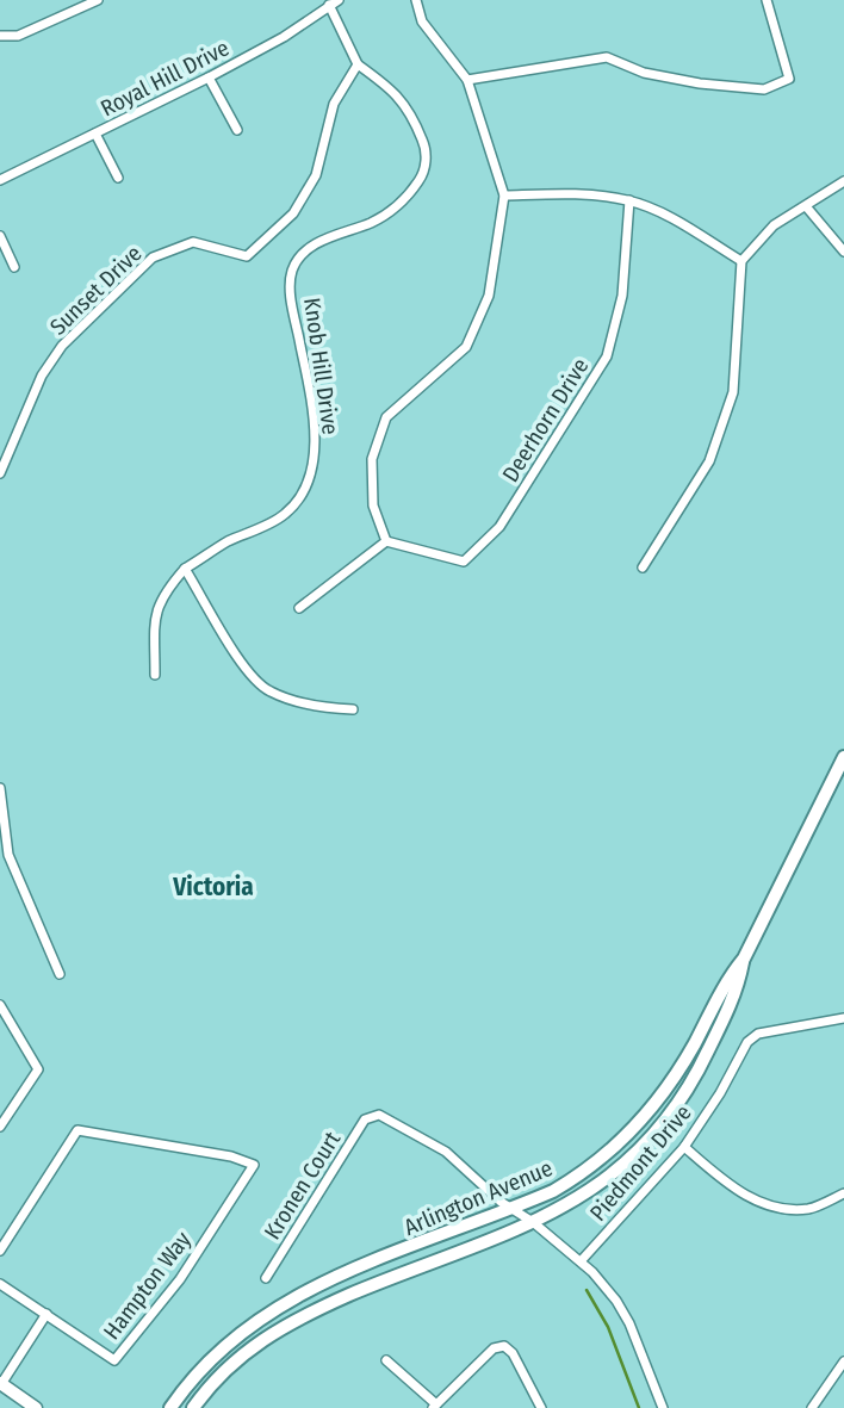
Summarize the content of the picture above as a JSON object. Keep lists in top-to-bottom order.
{
  "streets": {
    "main road": ["Arlington Avenue"],
    "street": [
      "Royal Hill Drive",
      "Sunset Drive",
      "Knob Hill Drive",
      "Deerhorn Drive",
      "Piedmont Drive",
      "Kronen Court",
      "Hampton Way"
    ]
  },
  "crossings": [
    ["Sunset Drive", "Knob Hill Drive"],
    ["Kronen Court", "Arlington Avenue"]
  ],
  "districts": ["Victoria"]
}
